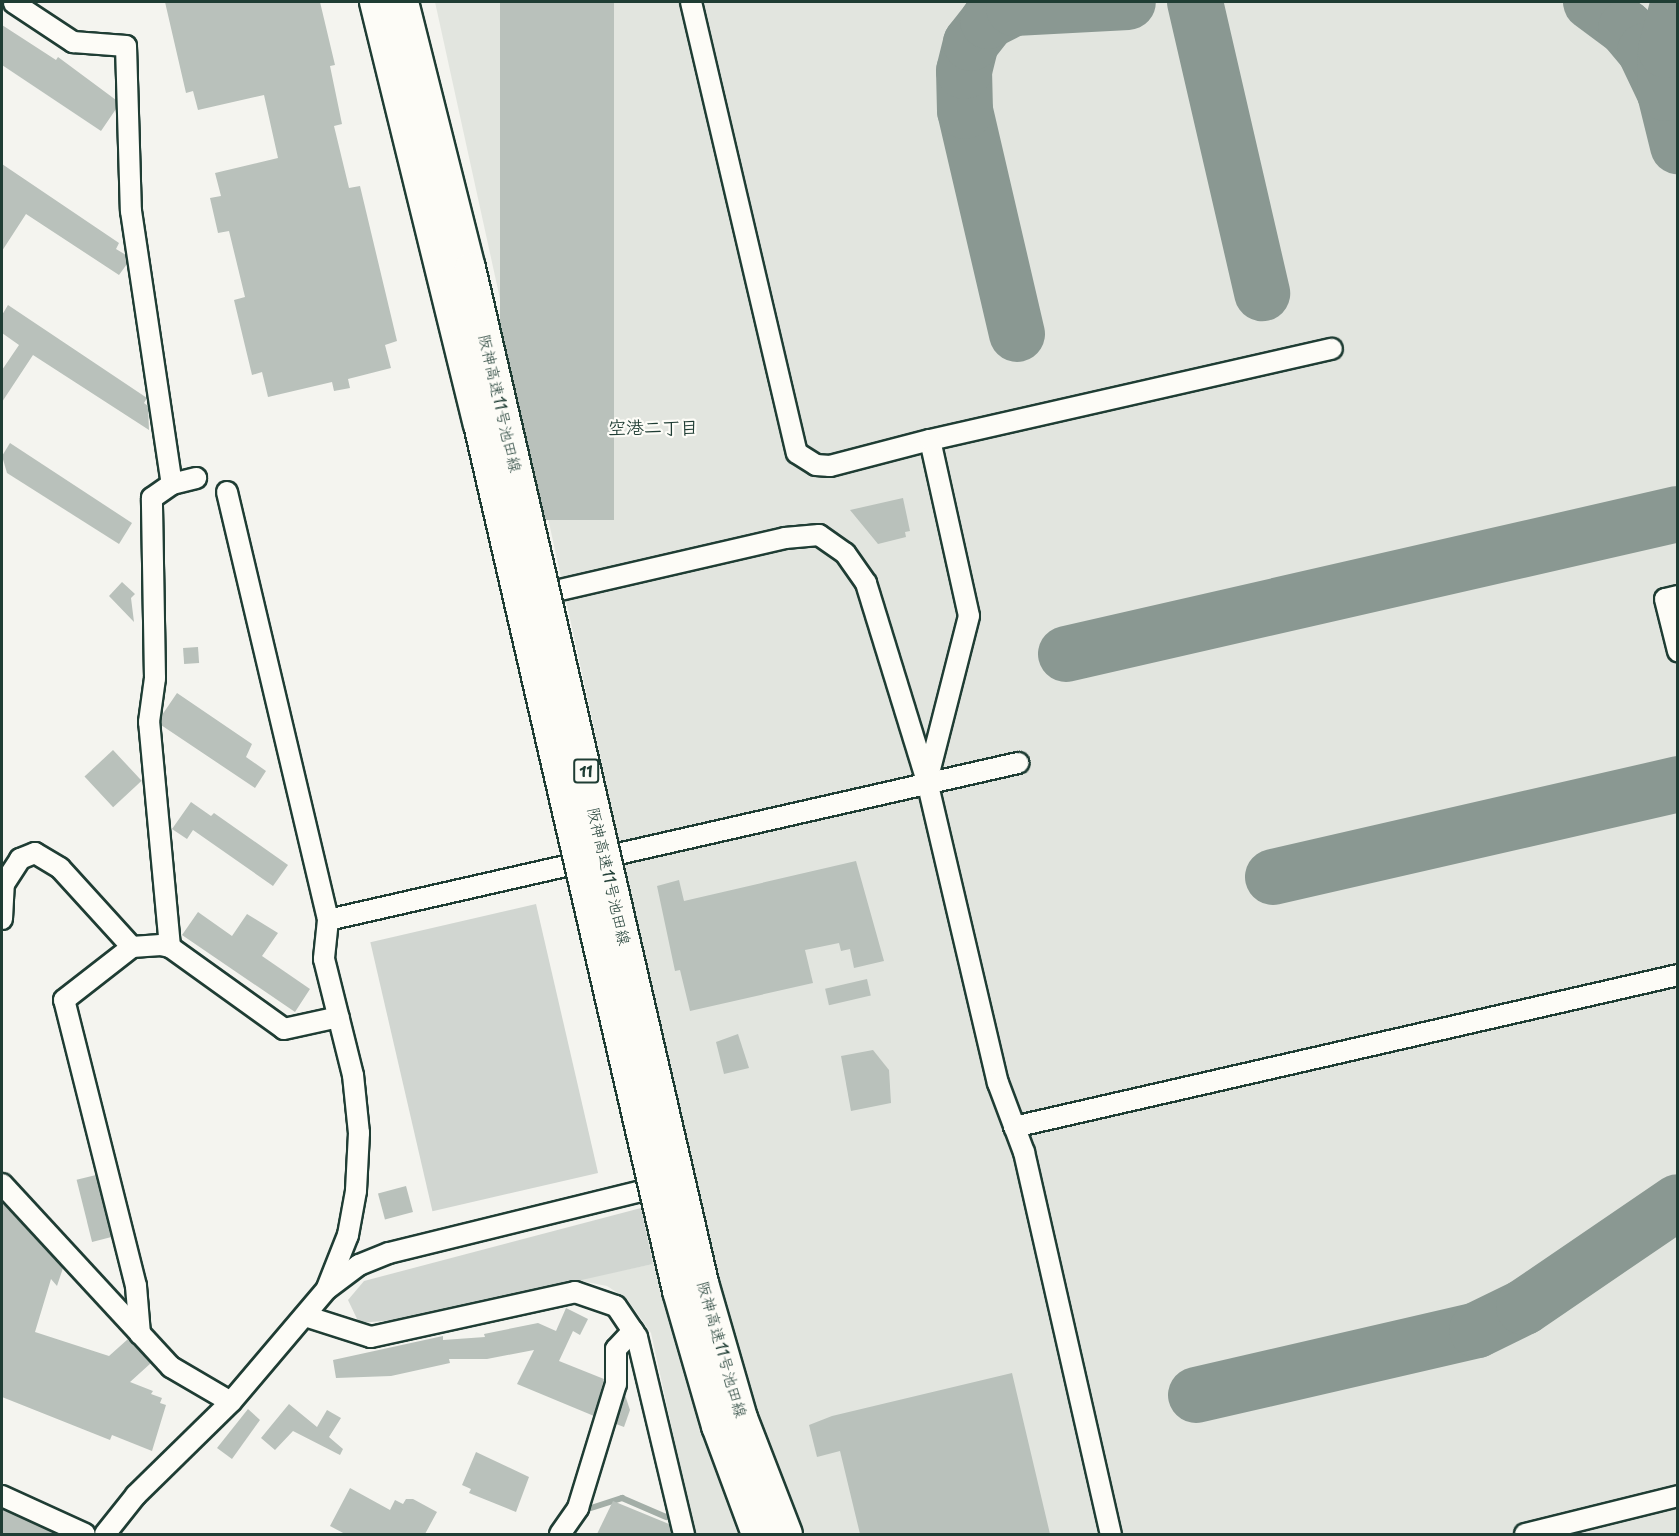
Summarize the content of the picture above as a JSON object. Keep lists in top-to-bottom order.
{
  "streets": {
    "highway": ["阪神高速11号池田線", "11"]
  },
  "districts": ["空港二丁目"]
}
